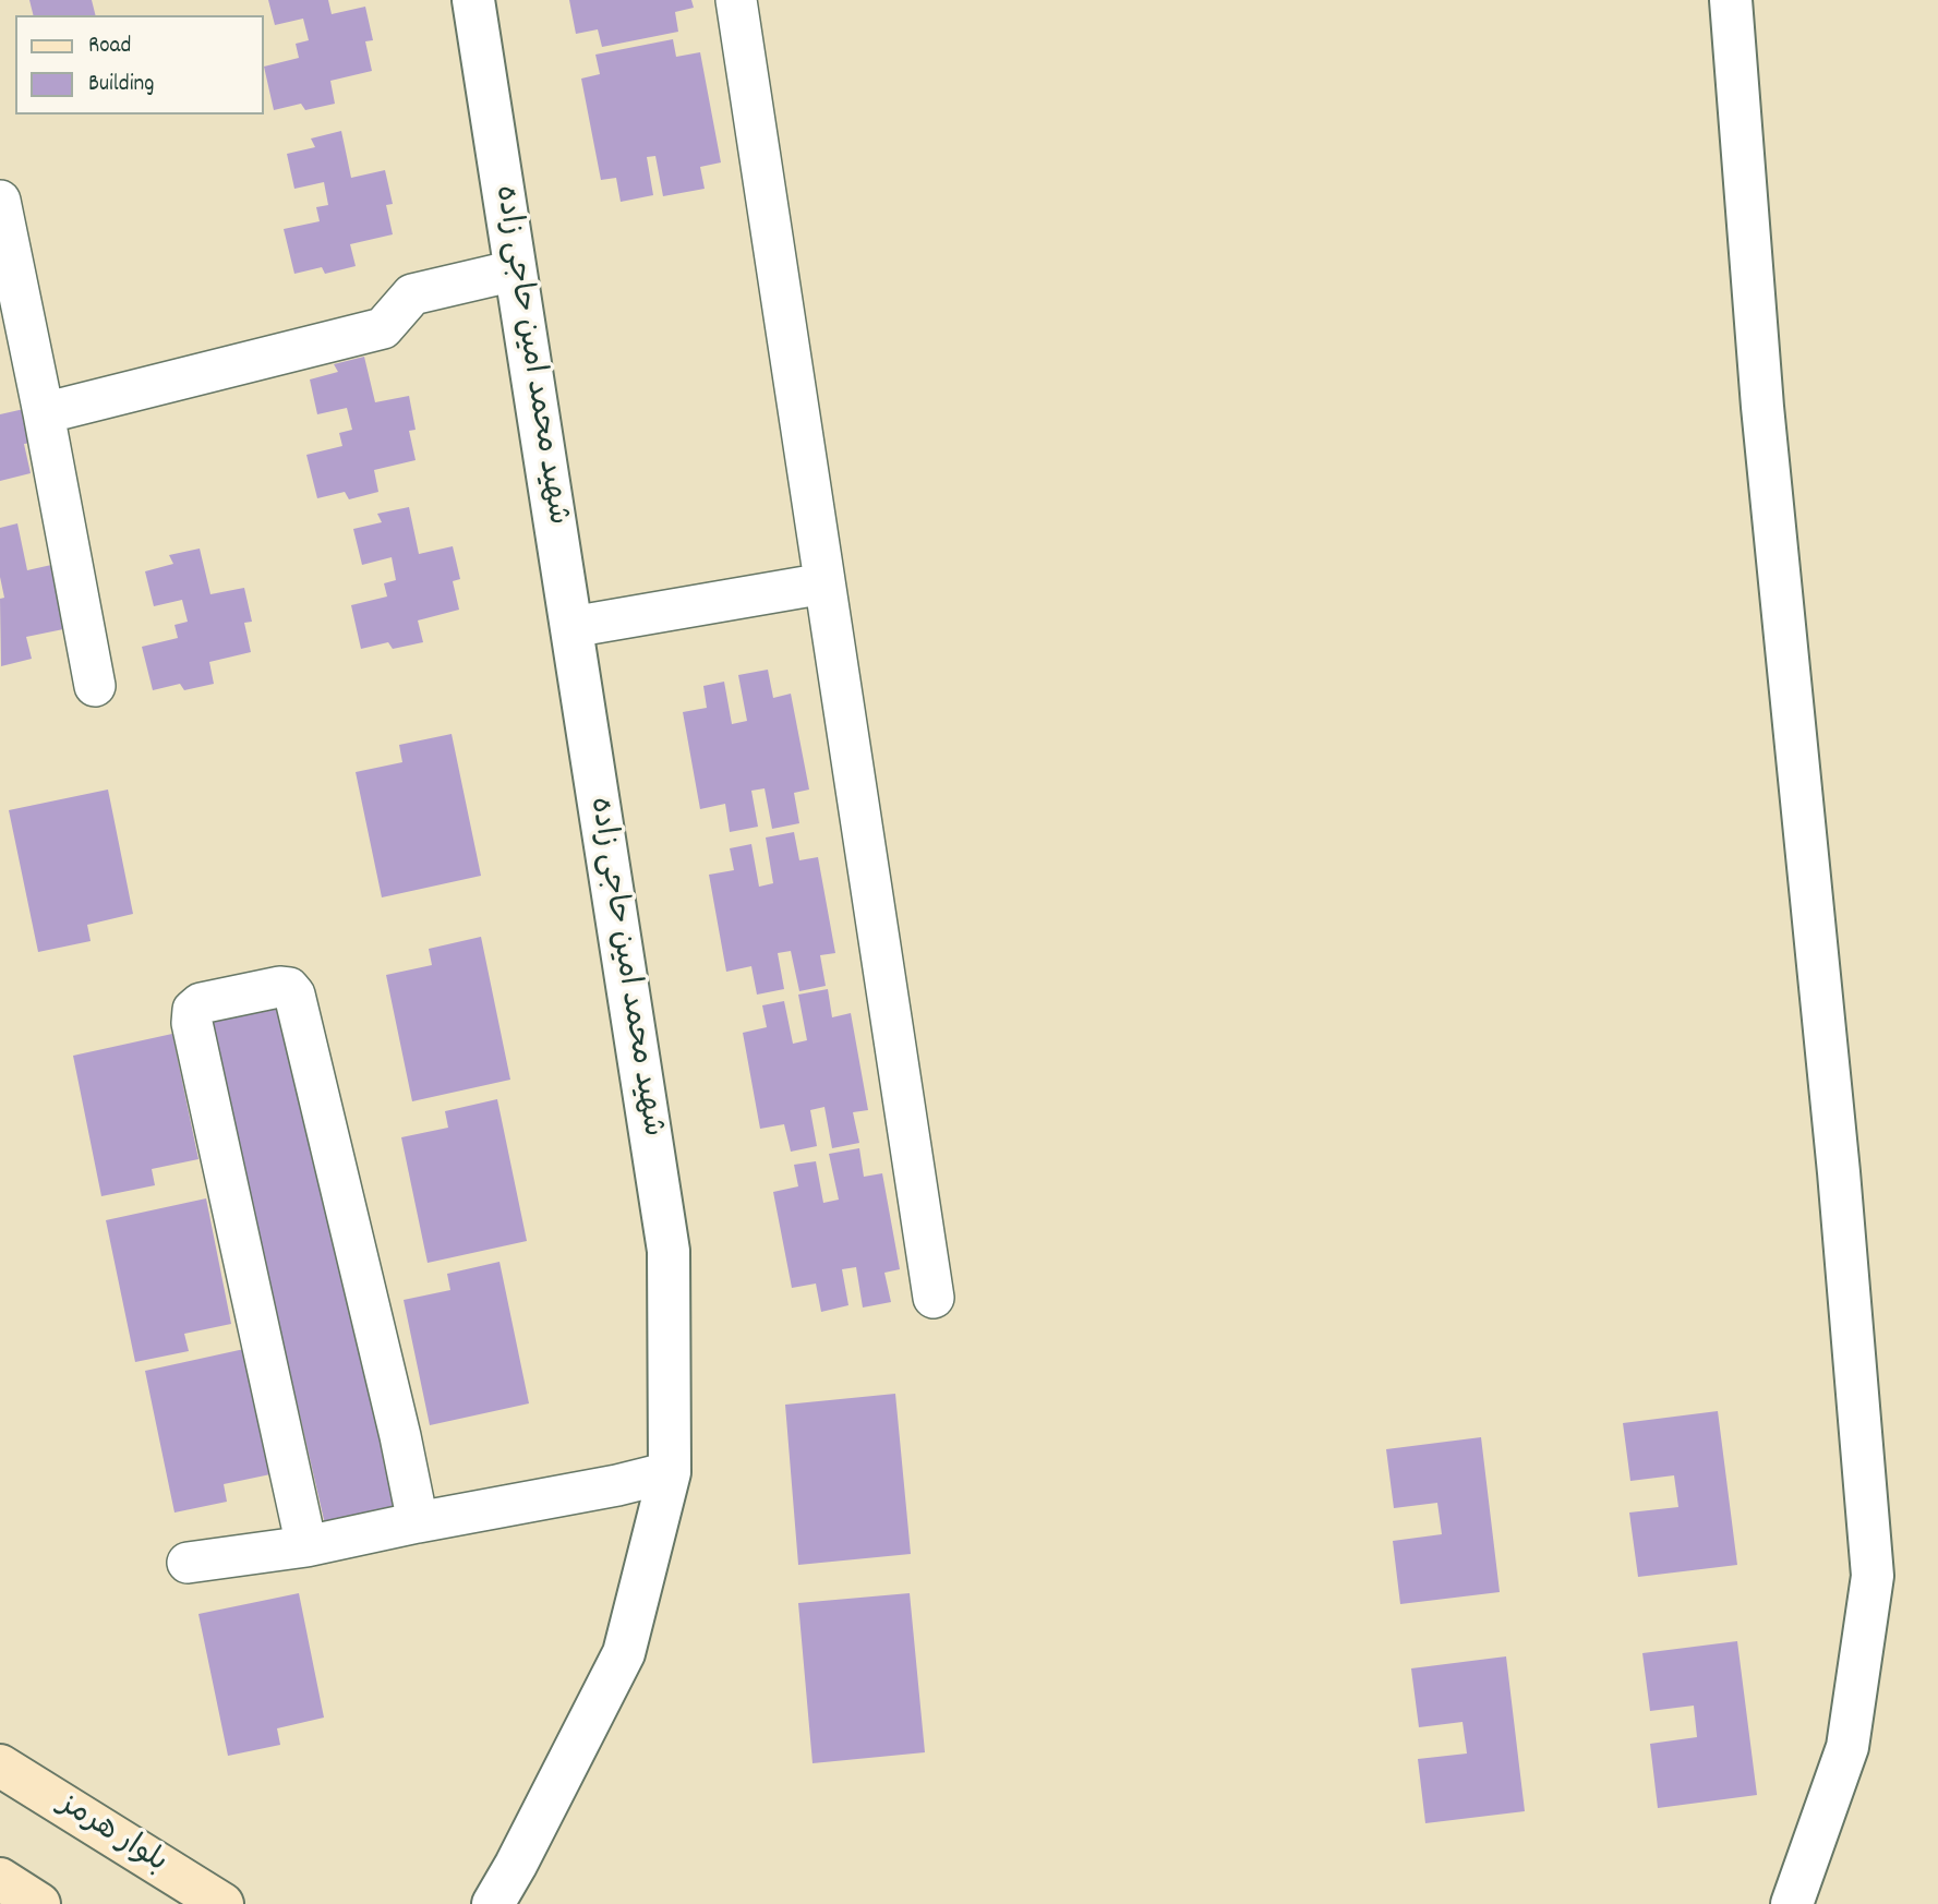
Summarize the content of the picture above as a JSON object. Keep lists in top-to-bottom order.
{
  "streets": {
    "main road": ["بلوار هرمز"],
    "street": ["شهید محمد امین حاجی زاده"]
  },
  "legend": ["Road", "Building"]
}
